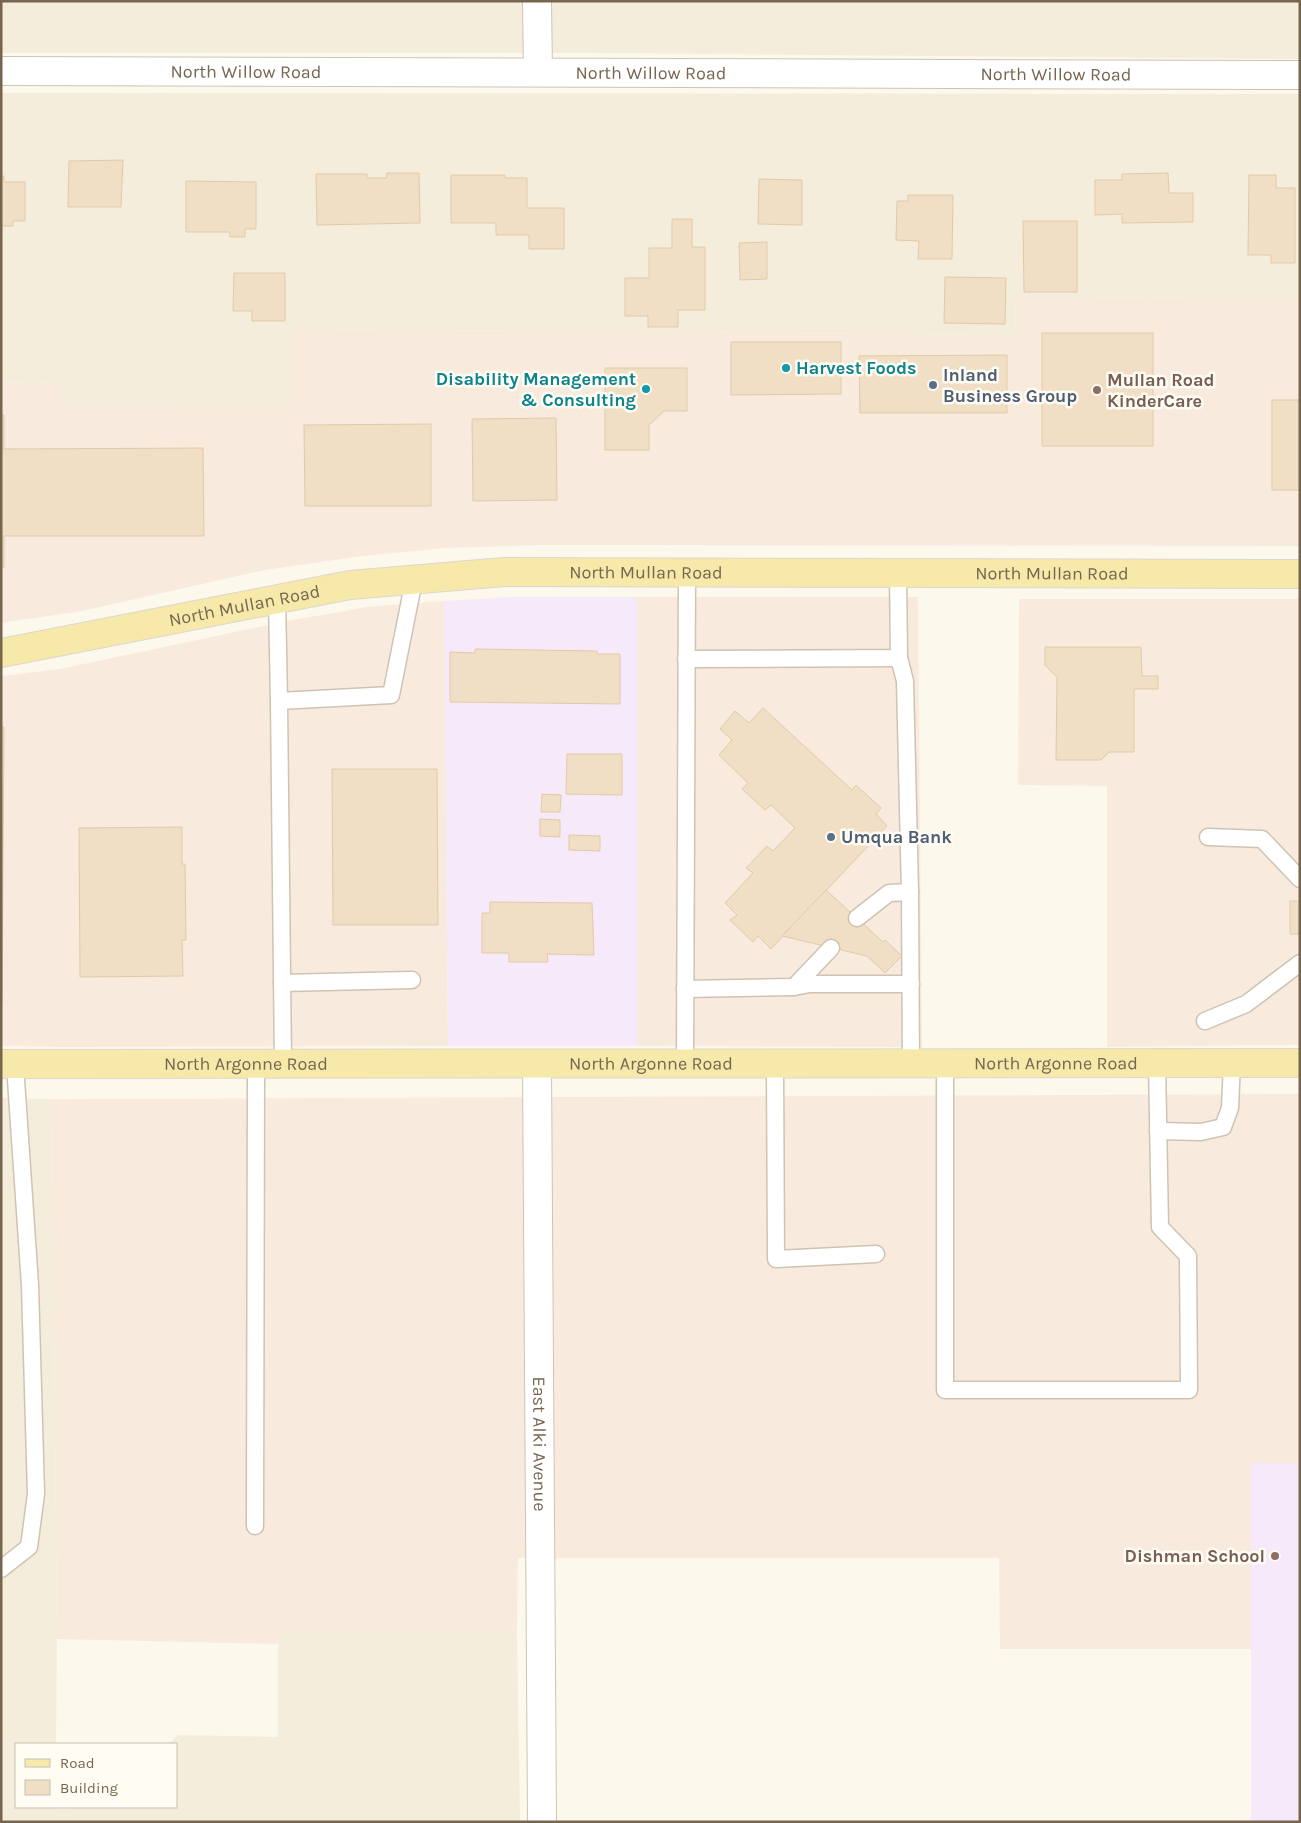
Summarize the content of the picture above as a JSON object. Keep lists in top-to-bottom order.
{
  "streets": {
    "main road": ["North Mullan Road", "North Argonne Road"],
    "street": ["North Willow Road", "East Alki Avenue"]
  },
  "crossings": [
    ["North Argonne Road", "East Alki Avenue"]
  ],
  "places": [
    "Harvest Foods",
    "Inland Business Group",
    "Disability Management & Consulting",
    "Mullan Road KinderCare",
    "Umqua Bank",
    "Dishman School"
  ],
  "legend": ["Road", "Building"]
}
